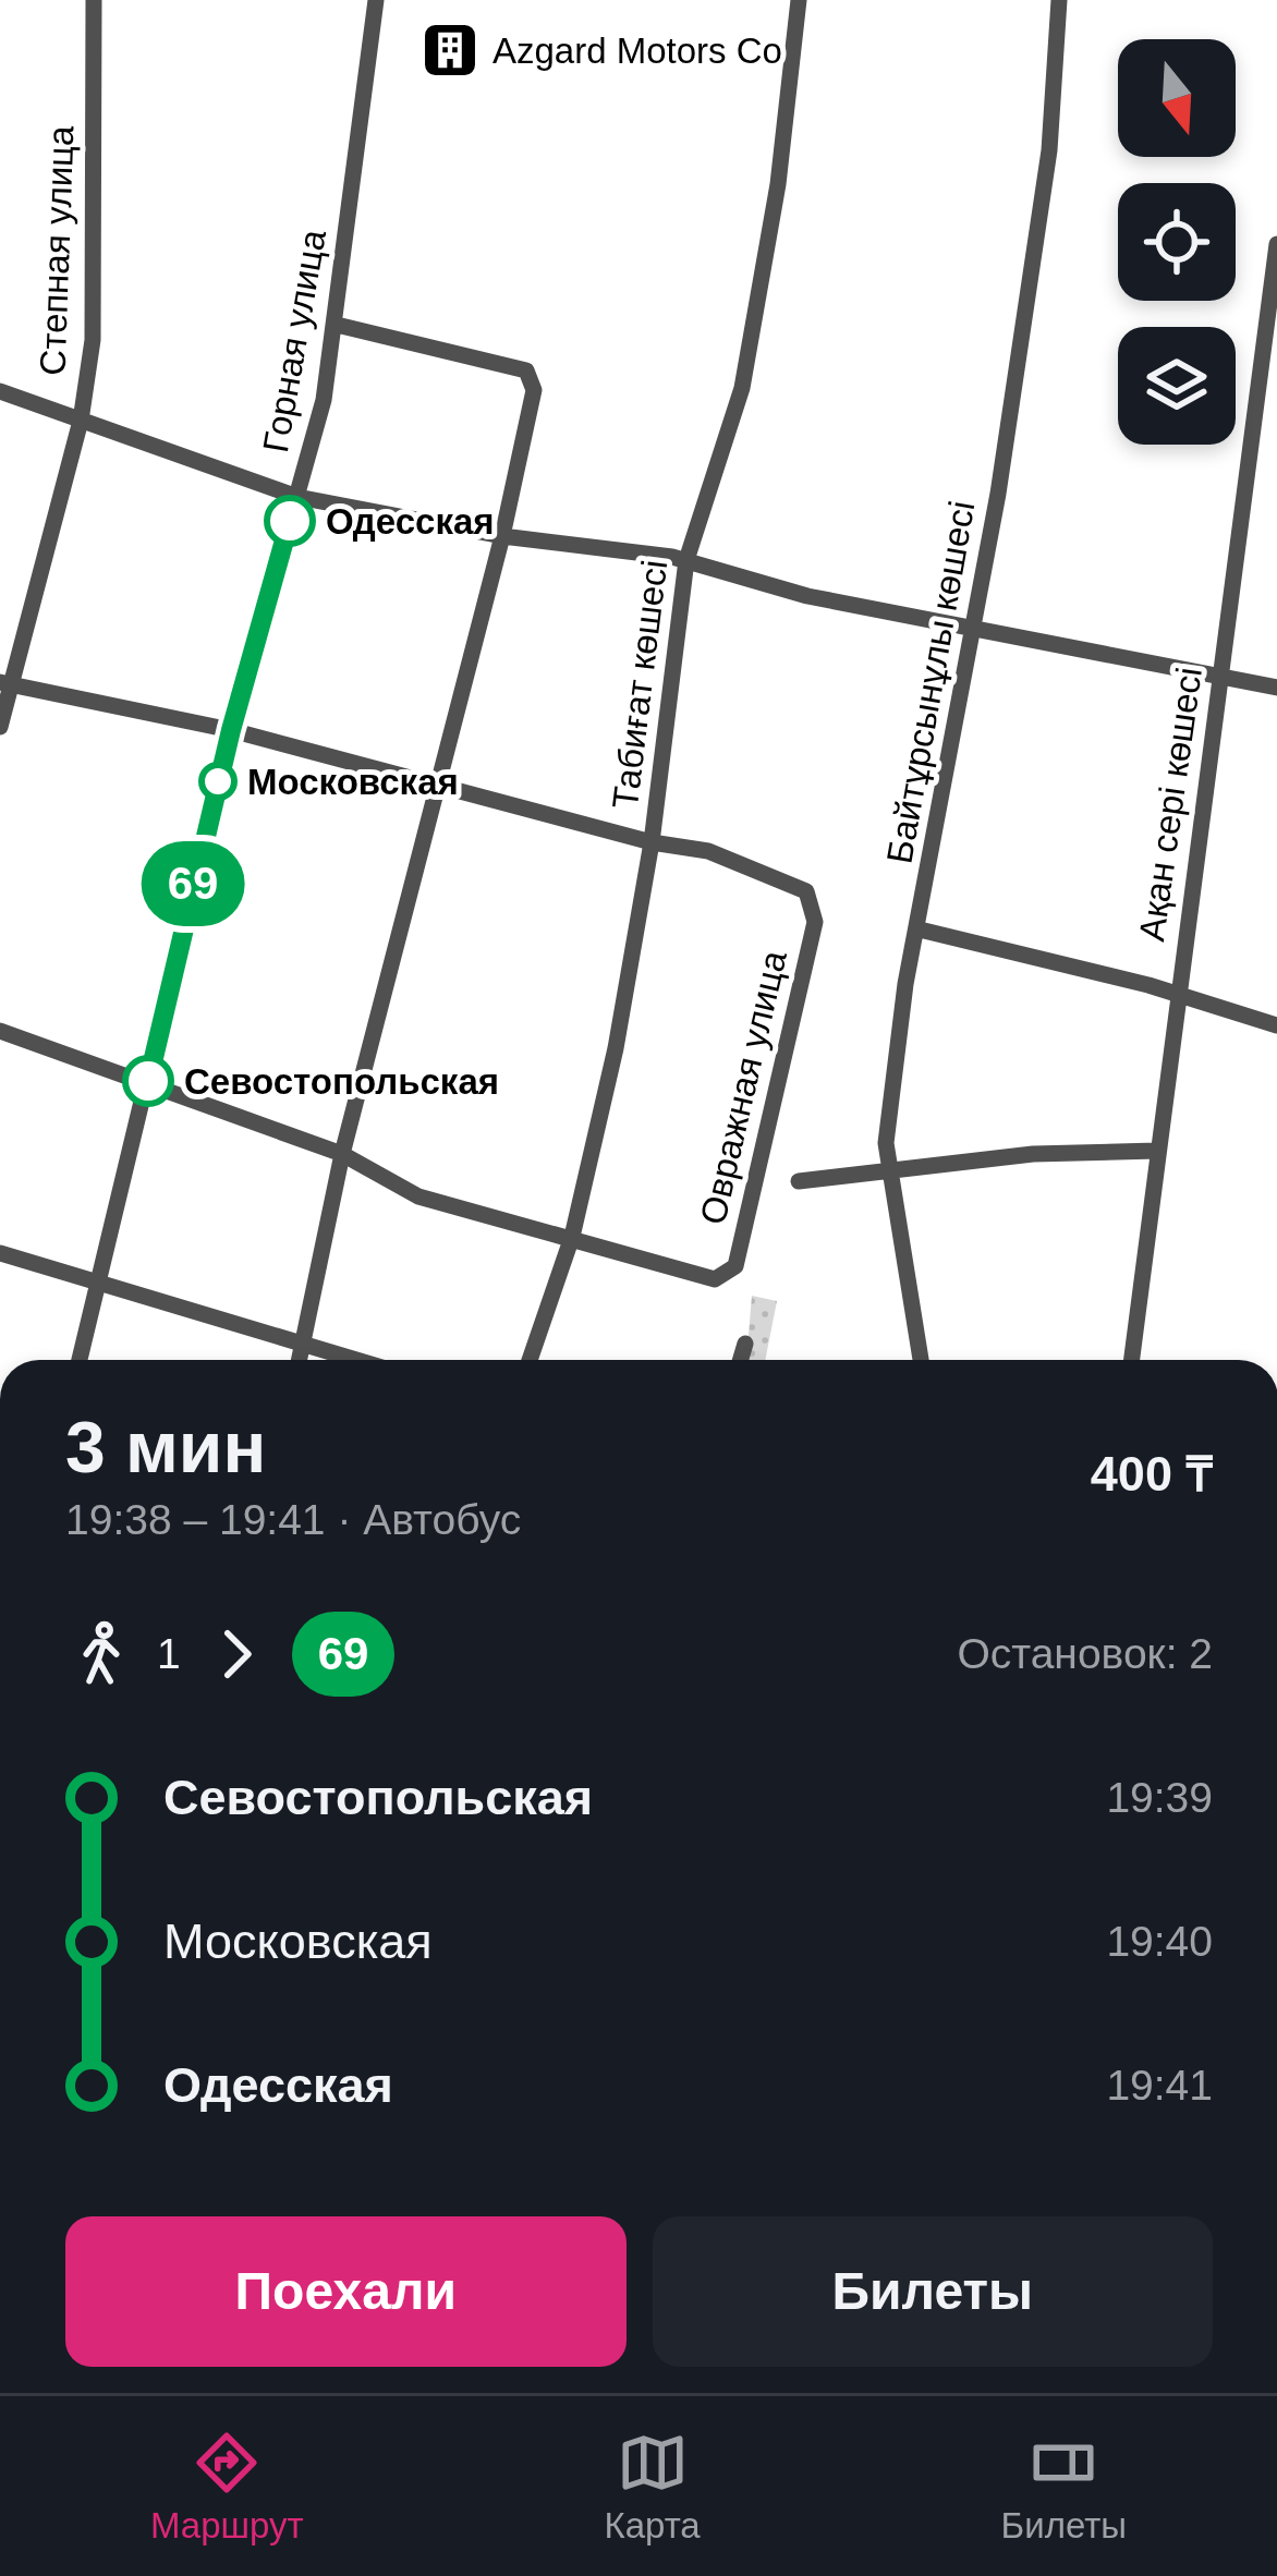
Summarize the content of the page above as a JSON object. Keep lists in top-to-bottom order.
{
  "streets": {
    "street": [
      "Степная улица",
      "Горная улица",
      "Байтұрсынұлы көшесі",
      "Табиғат көшесі",
      "Ақан сері көшесі",
      "Овражная улица"
    ]
  },
  "crossings": [
    ["Табиғат көшесі", "Овражная улица"]
  ],
  "places": {
    "building": ["Azgard Motors Co"],
    "other": ["Одесская", "Московская", "Севостопольская"]
  },
  "lines": ["bus line 69"],
  "north": "bottom",
  "page": {
    "on_map": "69",
    "heading": ["3 мин", "19:38 – 19:41 · Автобус", "400 ₸"],
    "legs": ["1", "69", "Остановок: 2"],
    "list": [
      {
        "name": "Севостопольская",
        "value": "19:39"
      },
      {
        "name": "Московская",
        "value": "19:40"
      },
      {
        "name": "Одесская",
        "value": "19:41"
      }
    ],
    "buttons": ["Поехали", "Билеты"],
    "tabs": ["Маршрут", "Карта", "Билеты"]
  }
}
